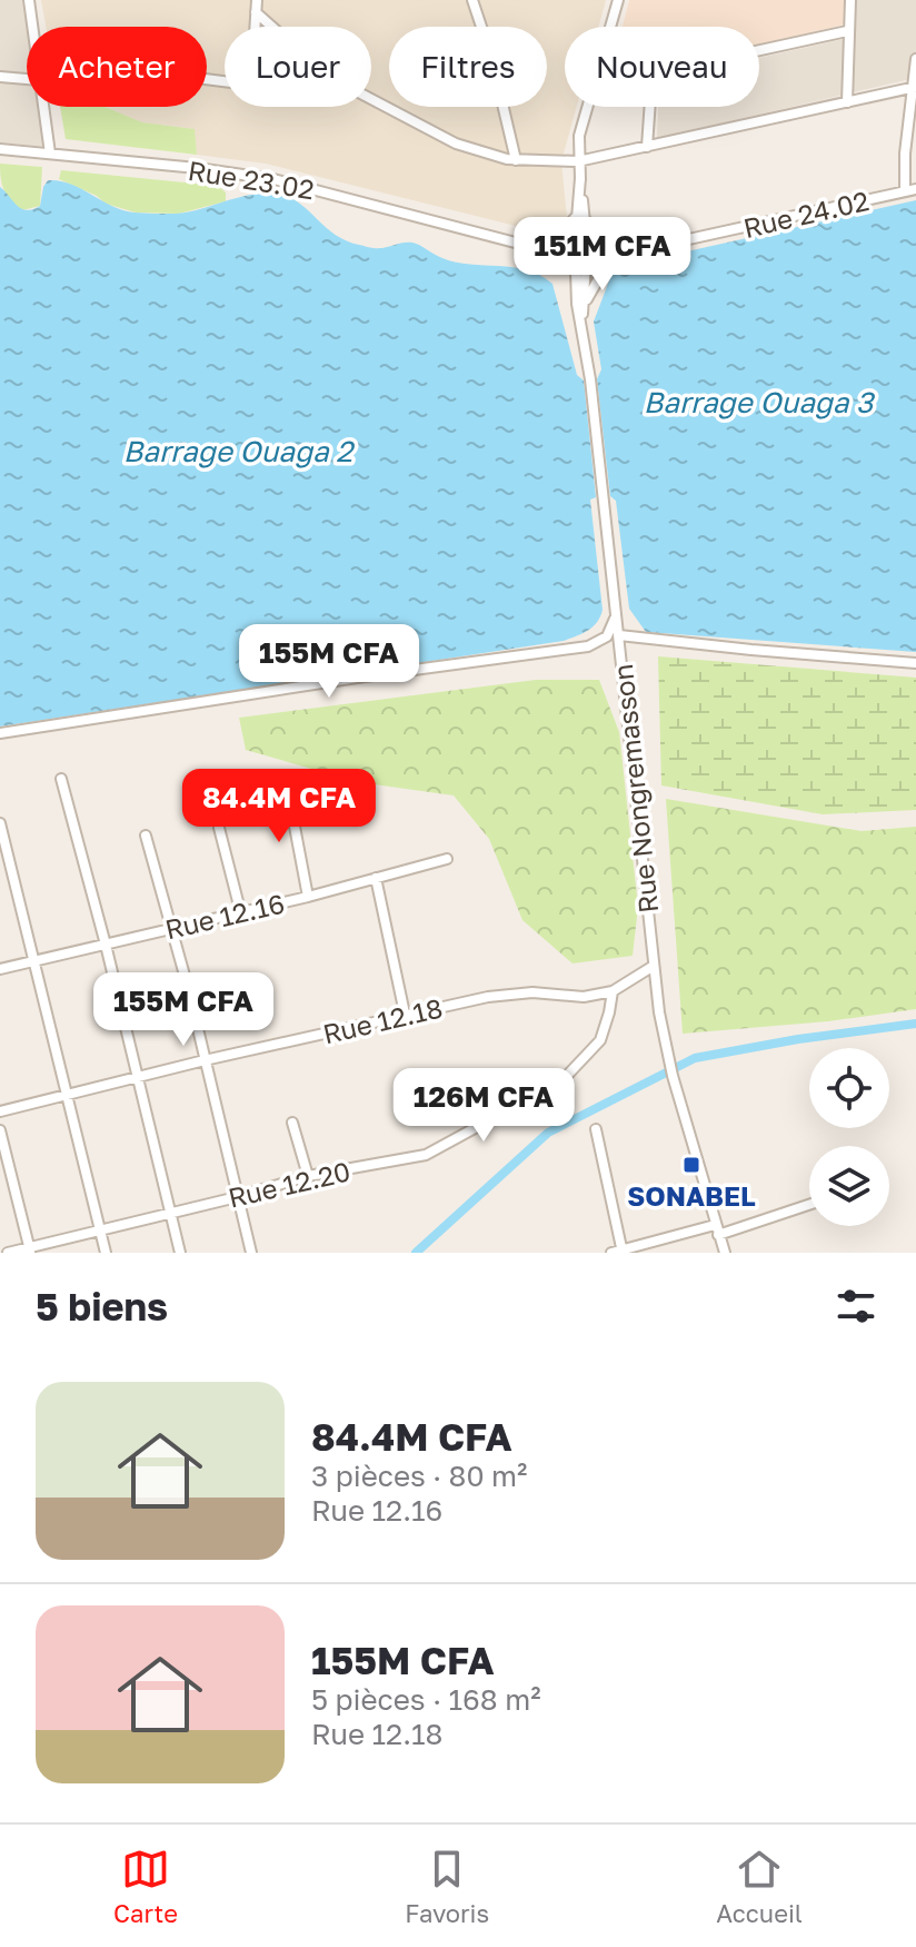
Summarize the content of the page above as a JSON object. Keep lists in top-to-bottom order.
{
  "streets": {
    "street": [
      "Rue 23.02",
      "Rue 24.02",
      "Rue Nongremasson",
      "Rue 12.16",
      "Rue 12.18",
      "Rue 12.20"
    ]
  },
  "crossings": [
    ["Rue 23.02", "Rue 24.02"],
    ["Rue 23.02", "Rue Nongremasson"],
    ["Rue 24.02", "Rue Nongremasson"],
    ["Rue 12.18", "Rue 12.20"]
  ],
  "water": ["Barrage Ouaga 3", "Barrage Ouaga 2"],
  "places": {
    "transit": ["SONABEL"]
  },
  "page": {
    "chip": [
      "Acheter",
      "Louer",
      "Filtres",
      "Nouveau"
    ],
    "price": [
      "151M CFA",
      "155M CFA",
      "84.4M CFA",
      "155M CFA",
      "126M CFA"
    ],
    "heading": "5 biens",
    "list": [
      {
        "name": "84.4M CFA",
        "note": "3 pièces · 80 m² · Rue 12.16"
      },
      {
        "name": "155M CFA",
        "note": "5 pièces · 168 m² · Rue 12.18"
      }
    ],
    "tabs": ["Carte", "Favoris", "Accueil"]
  }
}
